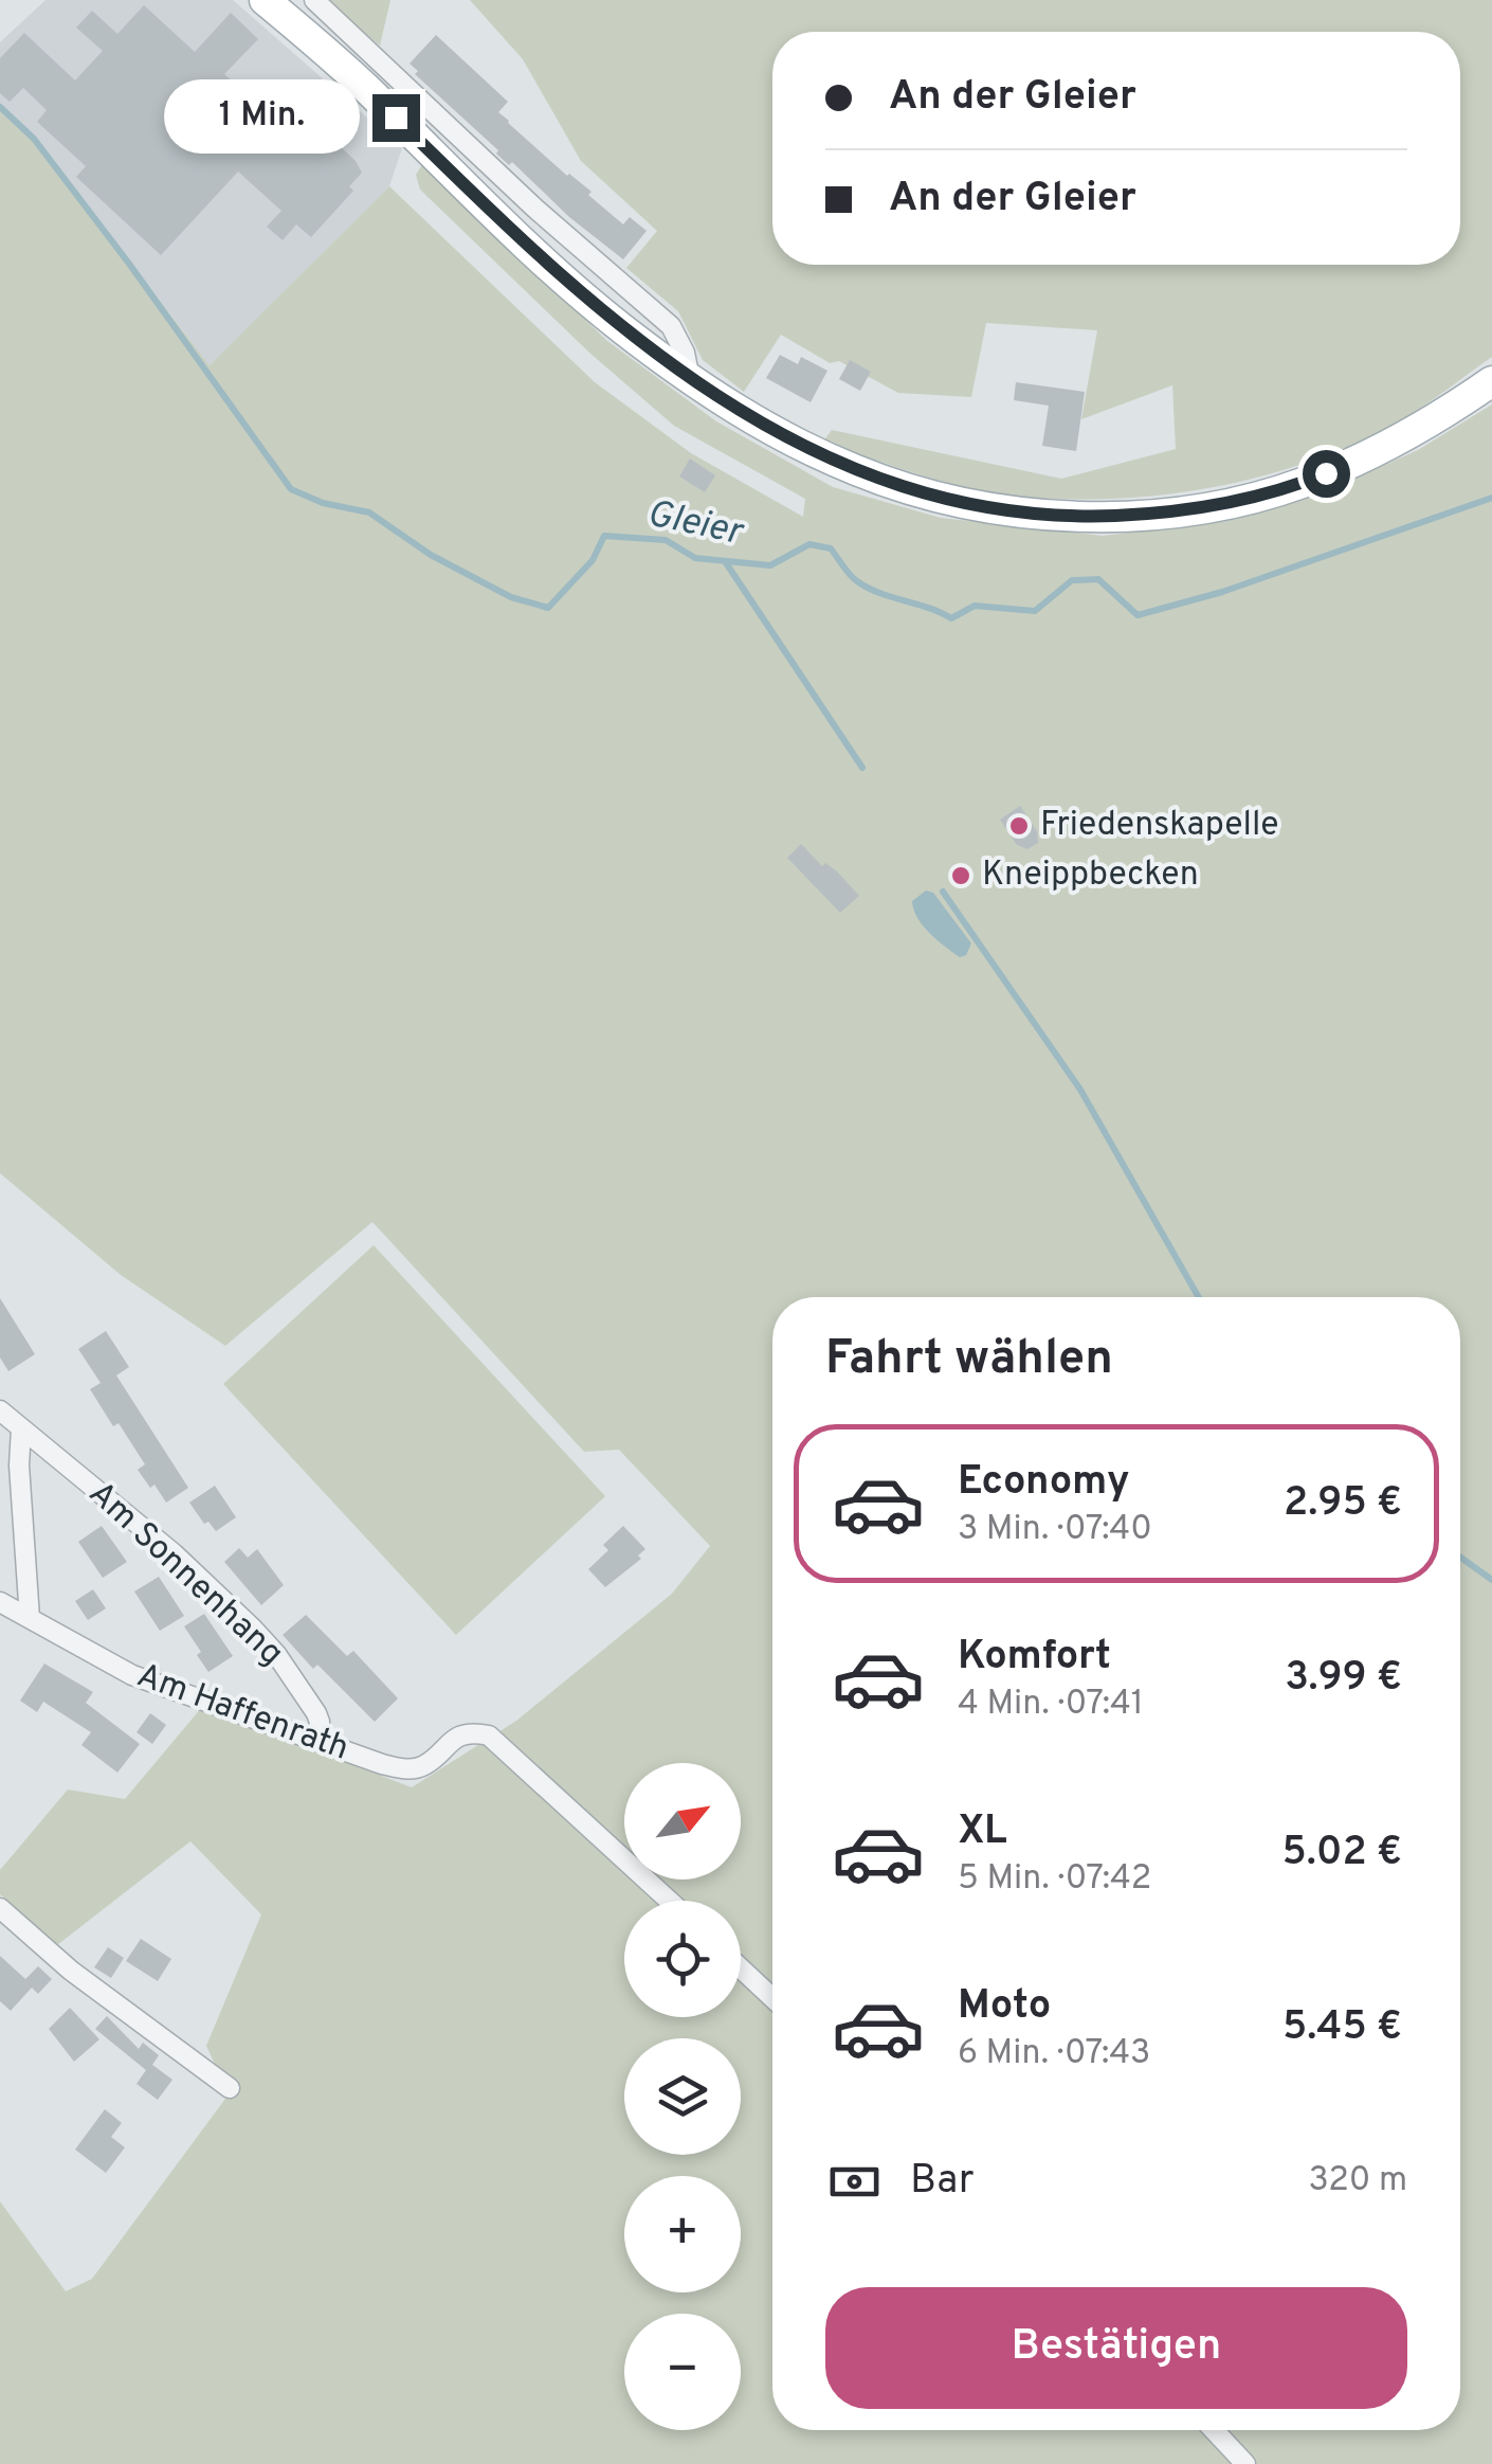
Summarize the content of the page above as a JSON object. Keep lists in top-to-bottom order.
{
  "streets": {
    "street": ["Am Sonnenhang", "Am Haffenrath"]
  },
  "crossings": [
    ["Am Sonnenhang", "Am Haffenrath"]
  ],
  "water": ["Gleier"],
  "places": ["Friedenskapelle", "Kneippbecken"],
  "north": "top right",
  "page": {
    "banner": ["An der Gleier", "An der Gleier"],
    "bubble": "1 Min.",
    "heading": "Fahrt wählen",
    "list": [
      {
        "name": "Economy",
        "note": "3 Min. · 07:40",
        "value": "2.95 €"
      },
      {
        "name": "Komfort",
        "note": "4 Min. · 07:41",
        "value": "3.99 €"
      },
      {
        "name": "XL",
        "note": "5 Min. · 07:42",
        "value": "5.02 €"
      },
      {
        "name": "Moto",
        "note": "6 Min. · 07:43",
        "value": "5.45 €"
      }
    ],
    "map_buttons": ["+", "−"],
    "pay": ["Bar", "320 m"],
    "buttons": "Bestätigen"
  }
}
